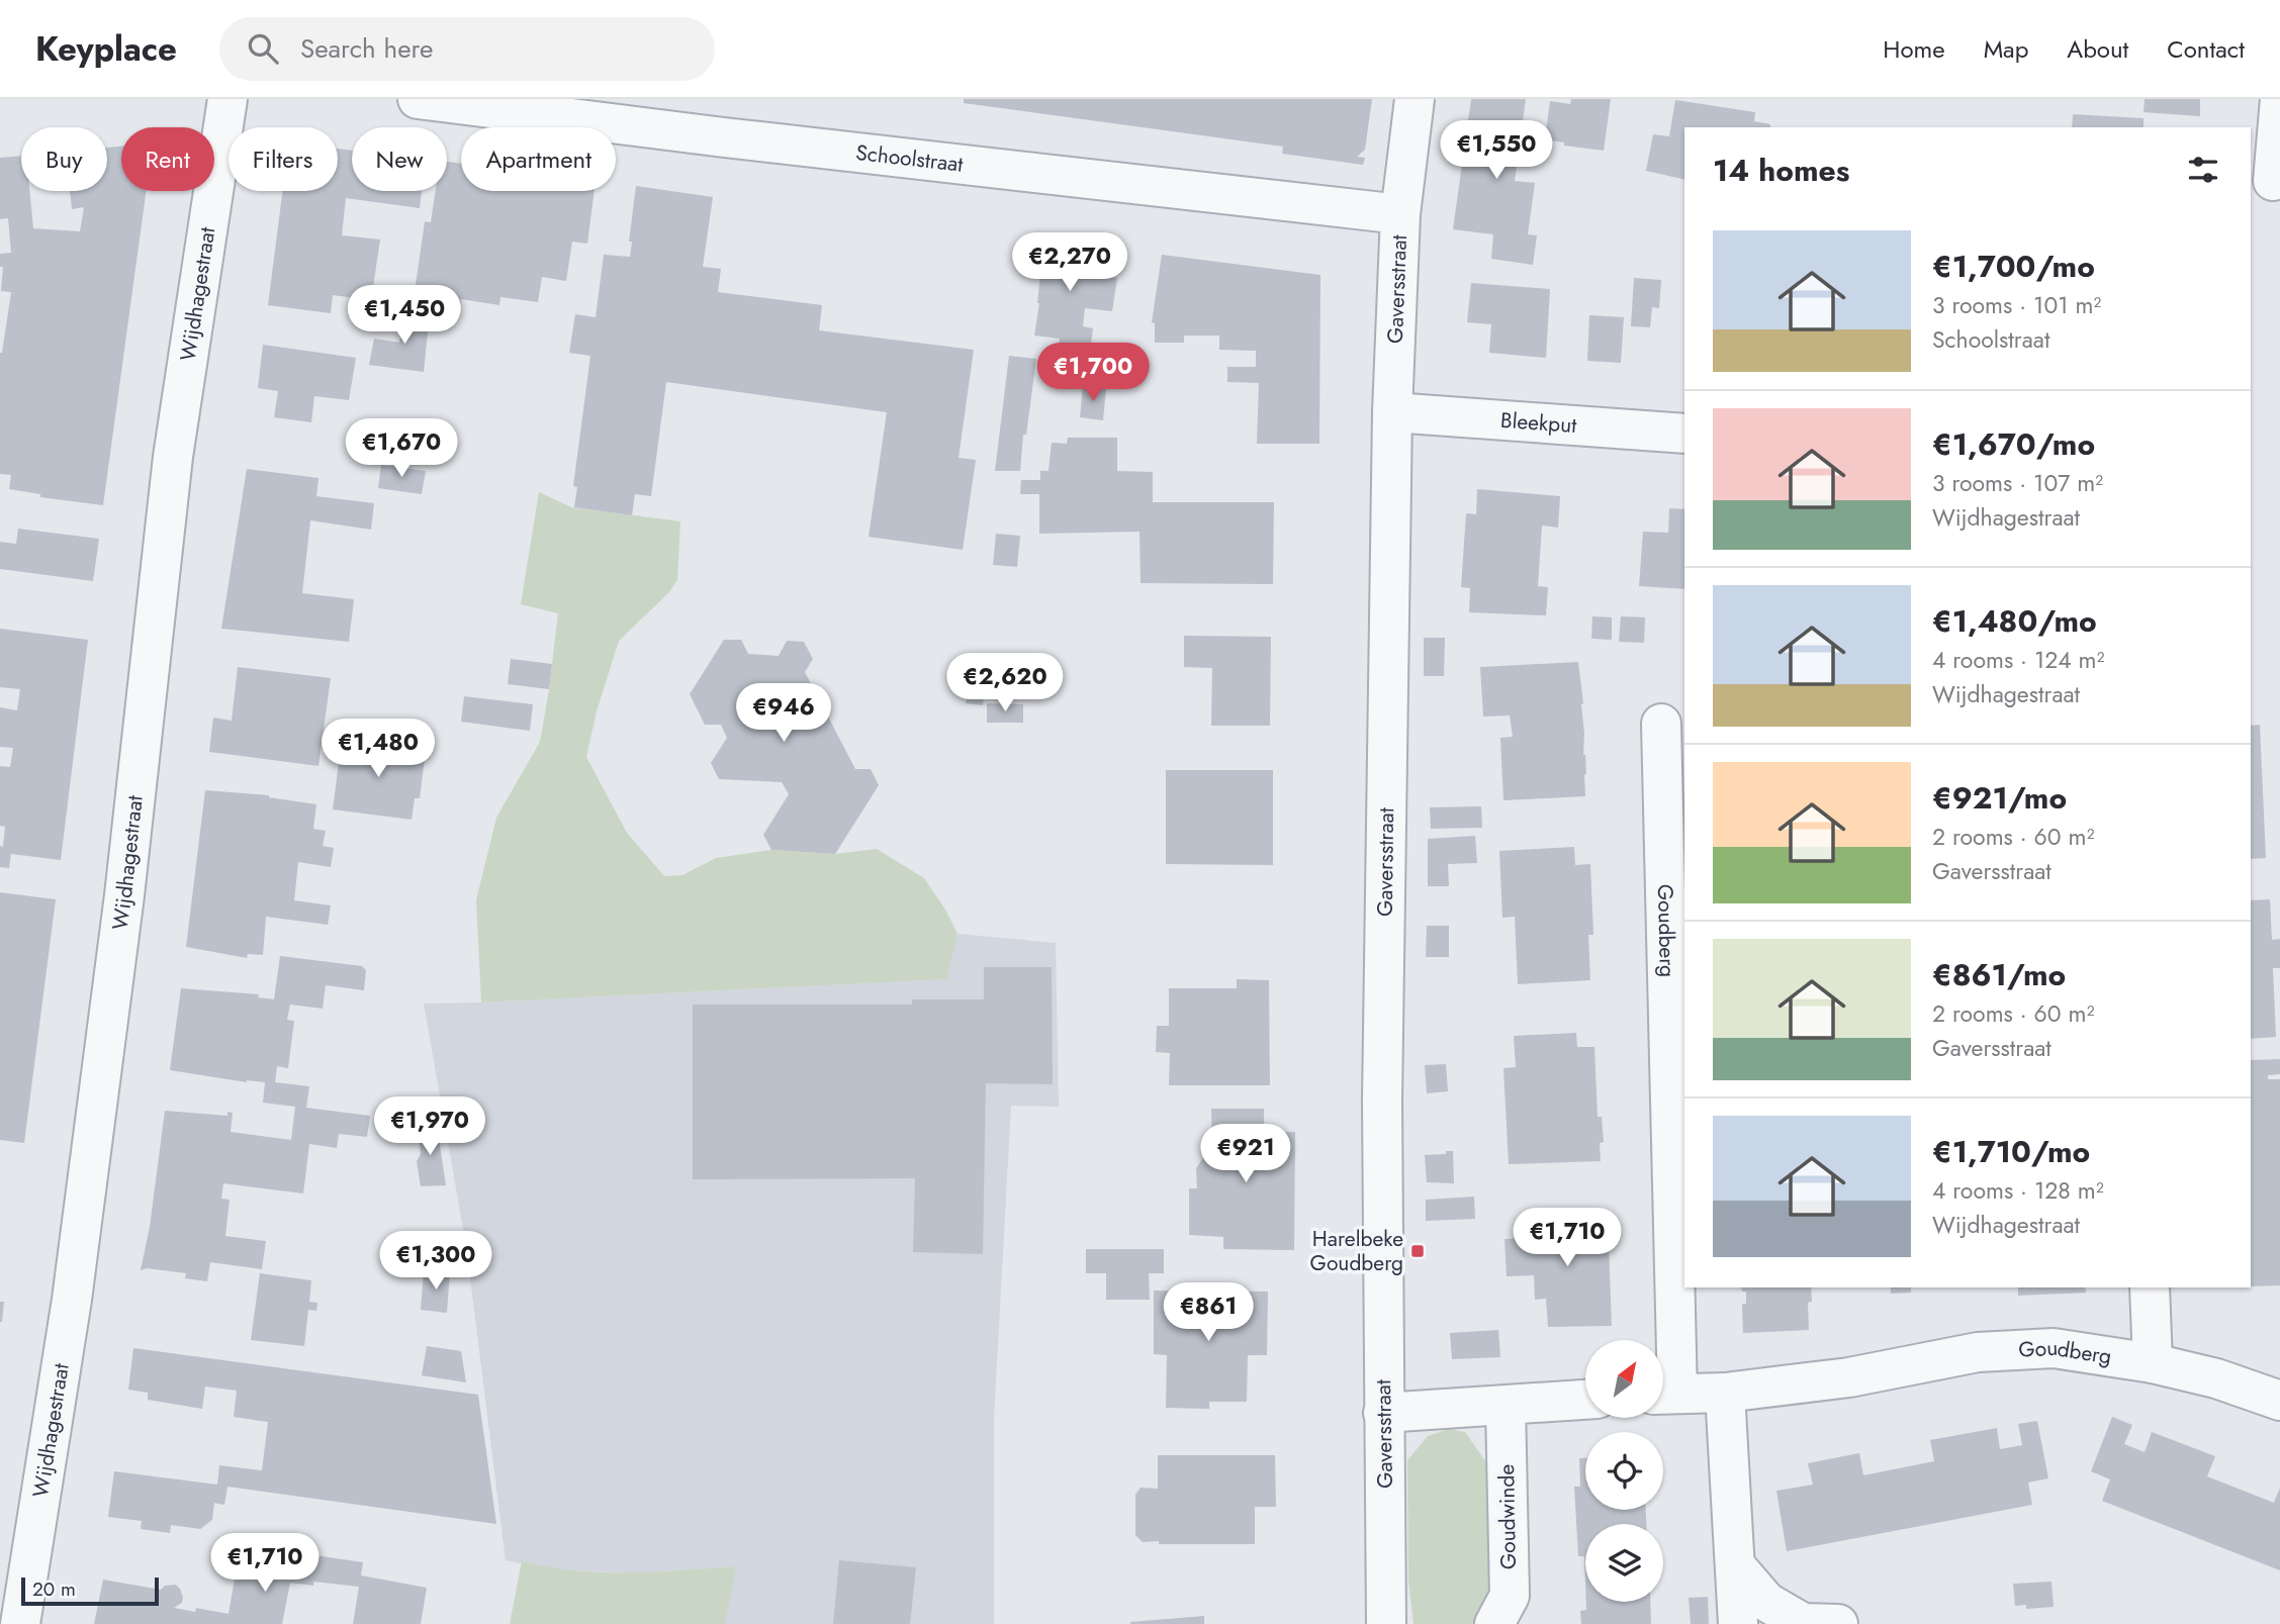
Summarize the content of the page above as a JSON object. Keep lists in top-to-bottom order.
{
  "streets": {
    "street": [
      "Schoolstraat",
      "Gaversstraat",
      "Wijdhagestraat",
      "Bleekput",
      "Goudberg",
      "Goudwinde"
    ]
  },
  "crossings": [
    ["Schoolstraat", "Gaversstraat"],
    ["Gaversstraat", "Bleekput"]
  ],
  "places": {
    "transit": ["Harelbeke Goudberg"]
  },
  "scale_bar": "20 m",
  "north": "top right",
  "page": {
    "header": "Keyplace",
    "search": "Search here",
    "nav": [
      "Home",
      "Map",
      "About",
      "Contact"
    ],
    "price": [
      "€1,550",
      "€2,270",
      "€1,450",
      "€1,700",
      "€1,670",
      "€2,620",
      "€946",
      "€1,480",
      "€1,970",
      "€921",
      "€1,710",
      "€1,300",
      "€861",
      "€1,710"
    ],
    "chip": [
      "Buy",
      "Rent",
      "Filters",
      "New",
      "Apartment"
    ],
    "heading": "14 homes",
    "list": [
      {
        "name": "€1,700/mo",
        "note": "3 rooms · 101 m² · Schoolstraat"
      },
      {
        "name": "€1,670/mo",
        "note": "3 rooms · 107 m² · Wijdhagestraat"
      },
      {
        "name": "€1,480/mo",
        "note": "4 rooms · 124 m² · Wijdhagestraat"
      },
      {
        "name": "€921/mo",
        "note": "2 rooms · 60 m² · Gaversstraat"
      },
      {
        "name": "€861/mo",
        "note": "2 rooms · 60 m² · Gaversstraat"
      },
      {
        "name": "€1,710/mo",
        "note": "4 rooms · 128 m² · Wijdhagestraat"
      }
    ],
    "scale": "20 m"
  }
}
